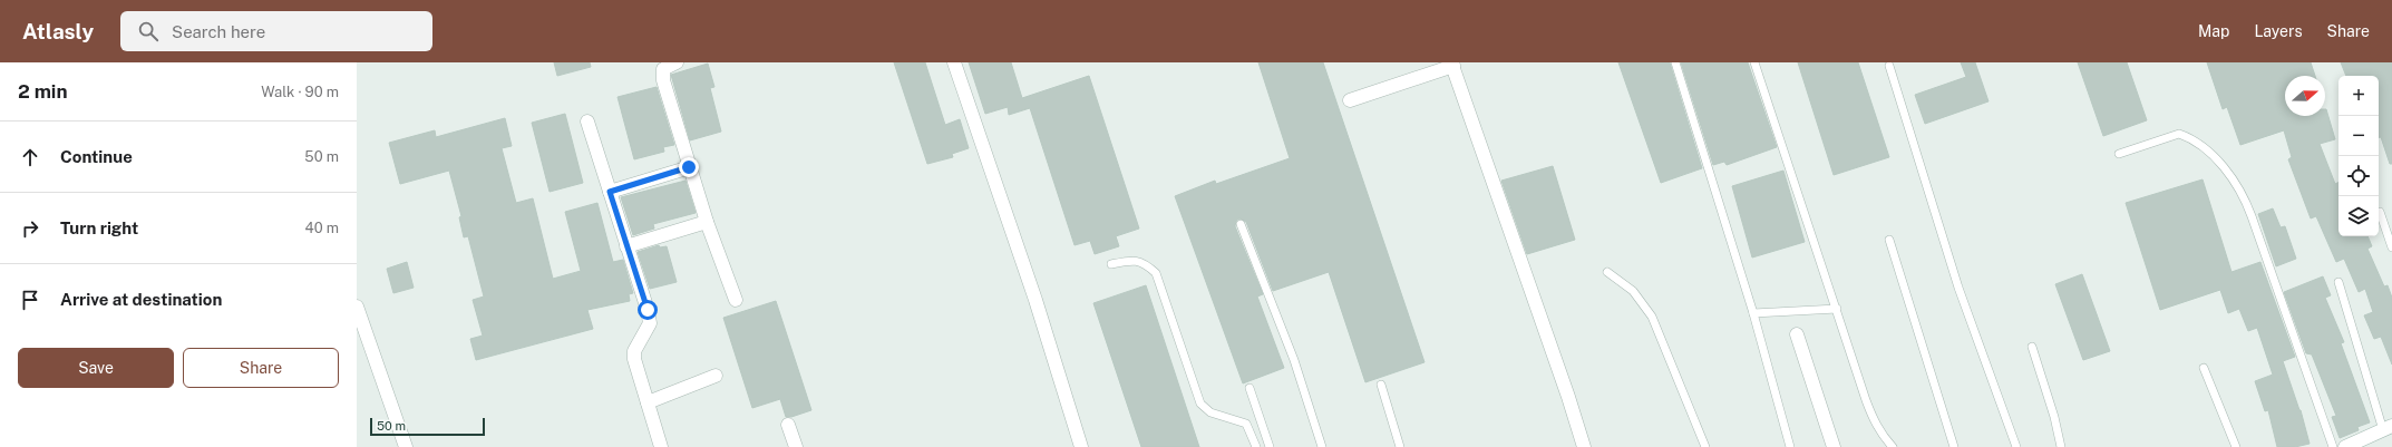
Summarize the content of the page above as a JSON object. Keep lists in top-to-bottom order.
{
  "scale_bar": "50 m",
  "north": "right",
  "page": {
    "header": "Atlasly",
    "search": "Search here",
    "nav": ["Map", "Layers", "Share"],
    "heading": ["2 min", "Walk · 90 m"],
    "map_buttons": ["+", "−"],
    "list": [
      ["Continue", "50 m"],
      ["Turn right", "40 m"],
      "Arrive at destination"
    ],
    "buttons": ["Save", "Share"],
    "scale": "50 m"
  }
}
